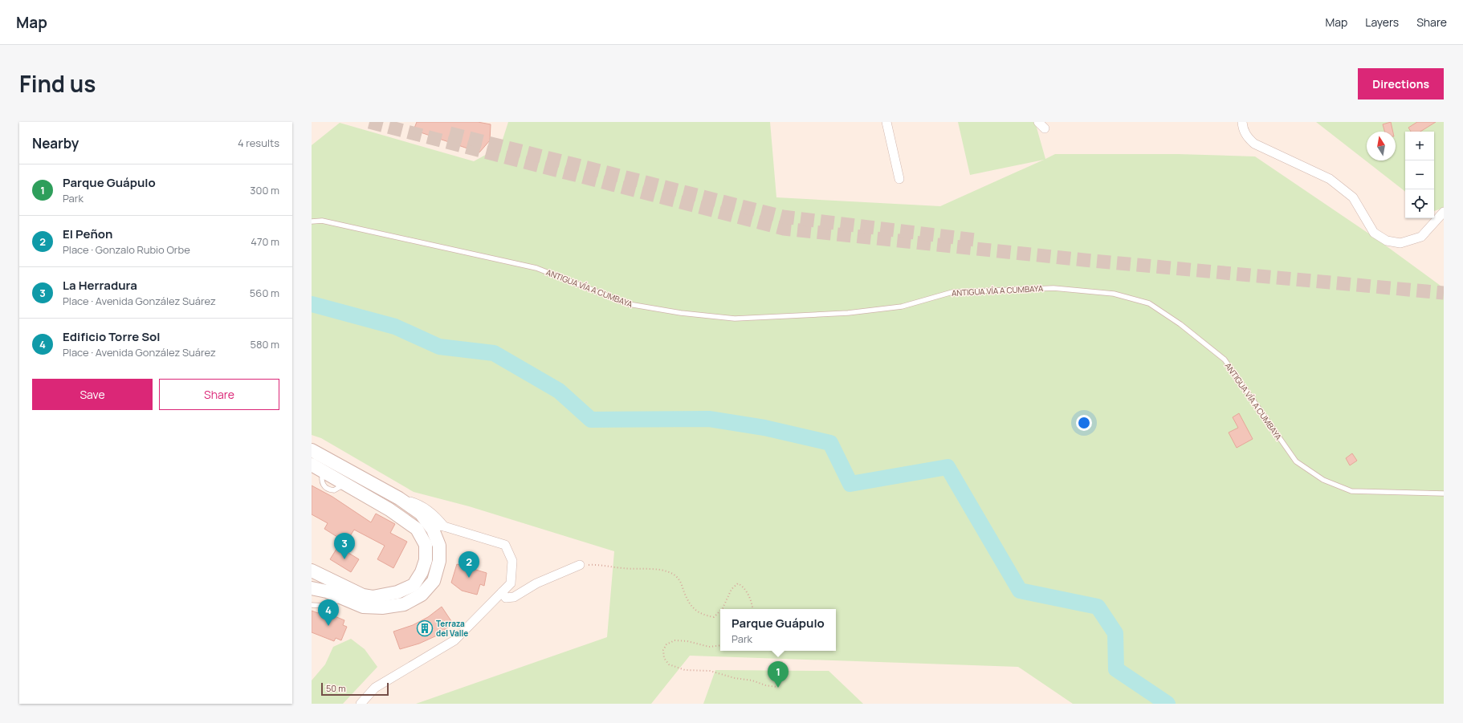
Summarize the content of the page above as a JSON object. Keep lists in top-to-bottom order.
{
  "streets": {
    "lane": ["ANTIGUA VÍA A CUMBAYA"]
  },
  "places": {
    "building": ["Terraza del Valle"]
  },
  "scale_bar": "50 m",
  "north": "top",
  "page": {
    "header": "Map",
    "nav": ["Map", "Layers", "Share"],
    "title": "Find us",
    "buttons": [
      "Directions",
      ["Save", "Share"]
    ],
    "heading": ["Nearby", "4 results"],
    "map_buttons": ["+", "−"],
    "list": [
      {
        "mark": "1",
        "name": "Parque Guápulo",
        "note": "Park",
        "value": "300 m"
      },
      {
        "mark": "2",
        "name": "El Peñon",
        "note": "Place · Gonzalo Rubio Orbe",
        "value": "470 m"
      },
      {
        "mark": "3",
        "name": "La Herradura",
        "note": "Place · Avenida González Suárez",
        "value": "560 m"
      },
      {
        "mark": "4",
        "name": "Edificio Torre Sol",
        "note": "Place · Avenida González Suárez",
        "value": "580 m"
      }
    ],
    "pins": [
      "3",
      "2",
      "4",
      "1"
    ],
    "popup": ["Parque Guápulo", "Park"],
    "scale": "50 m"
  }
}
